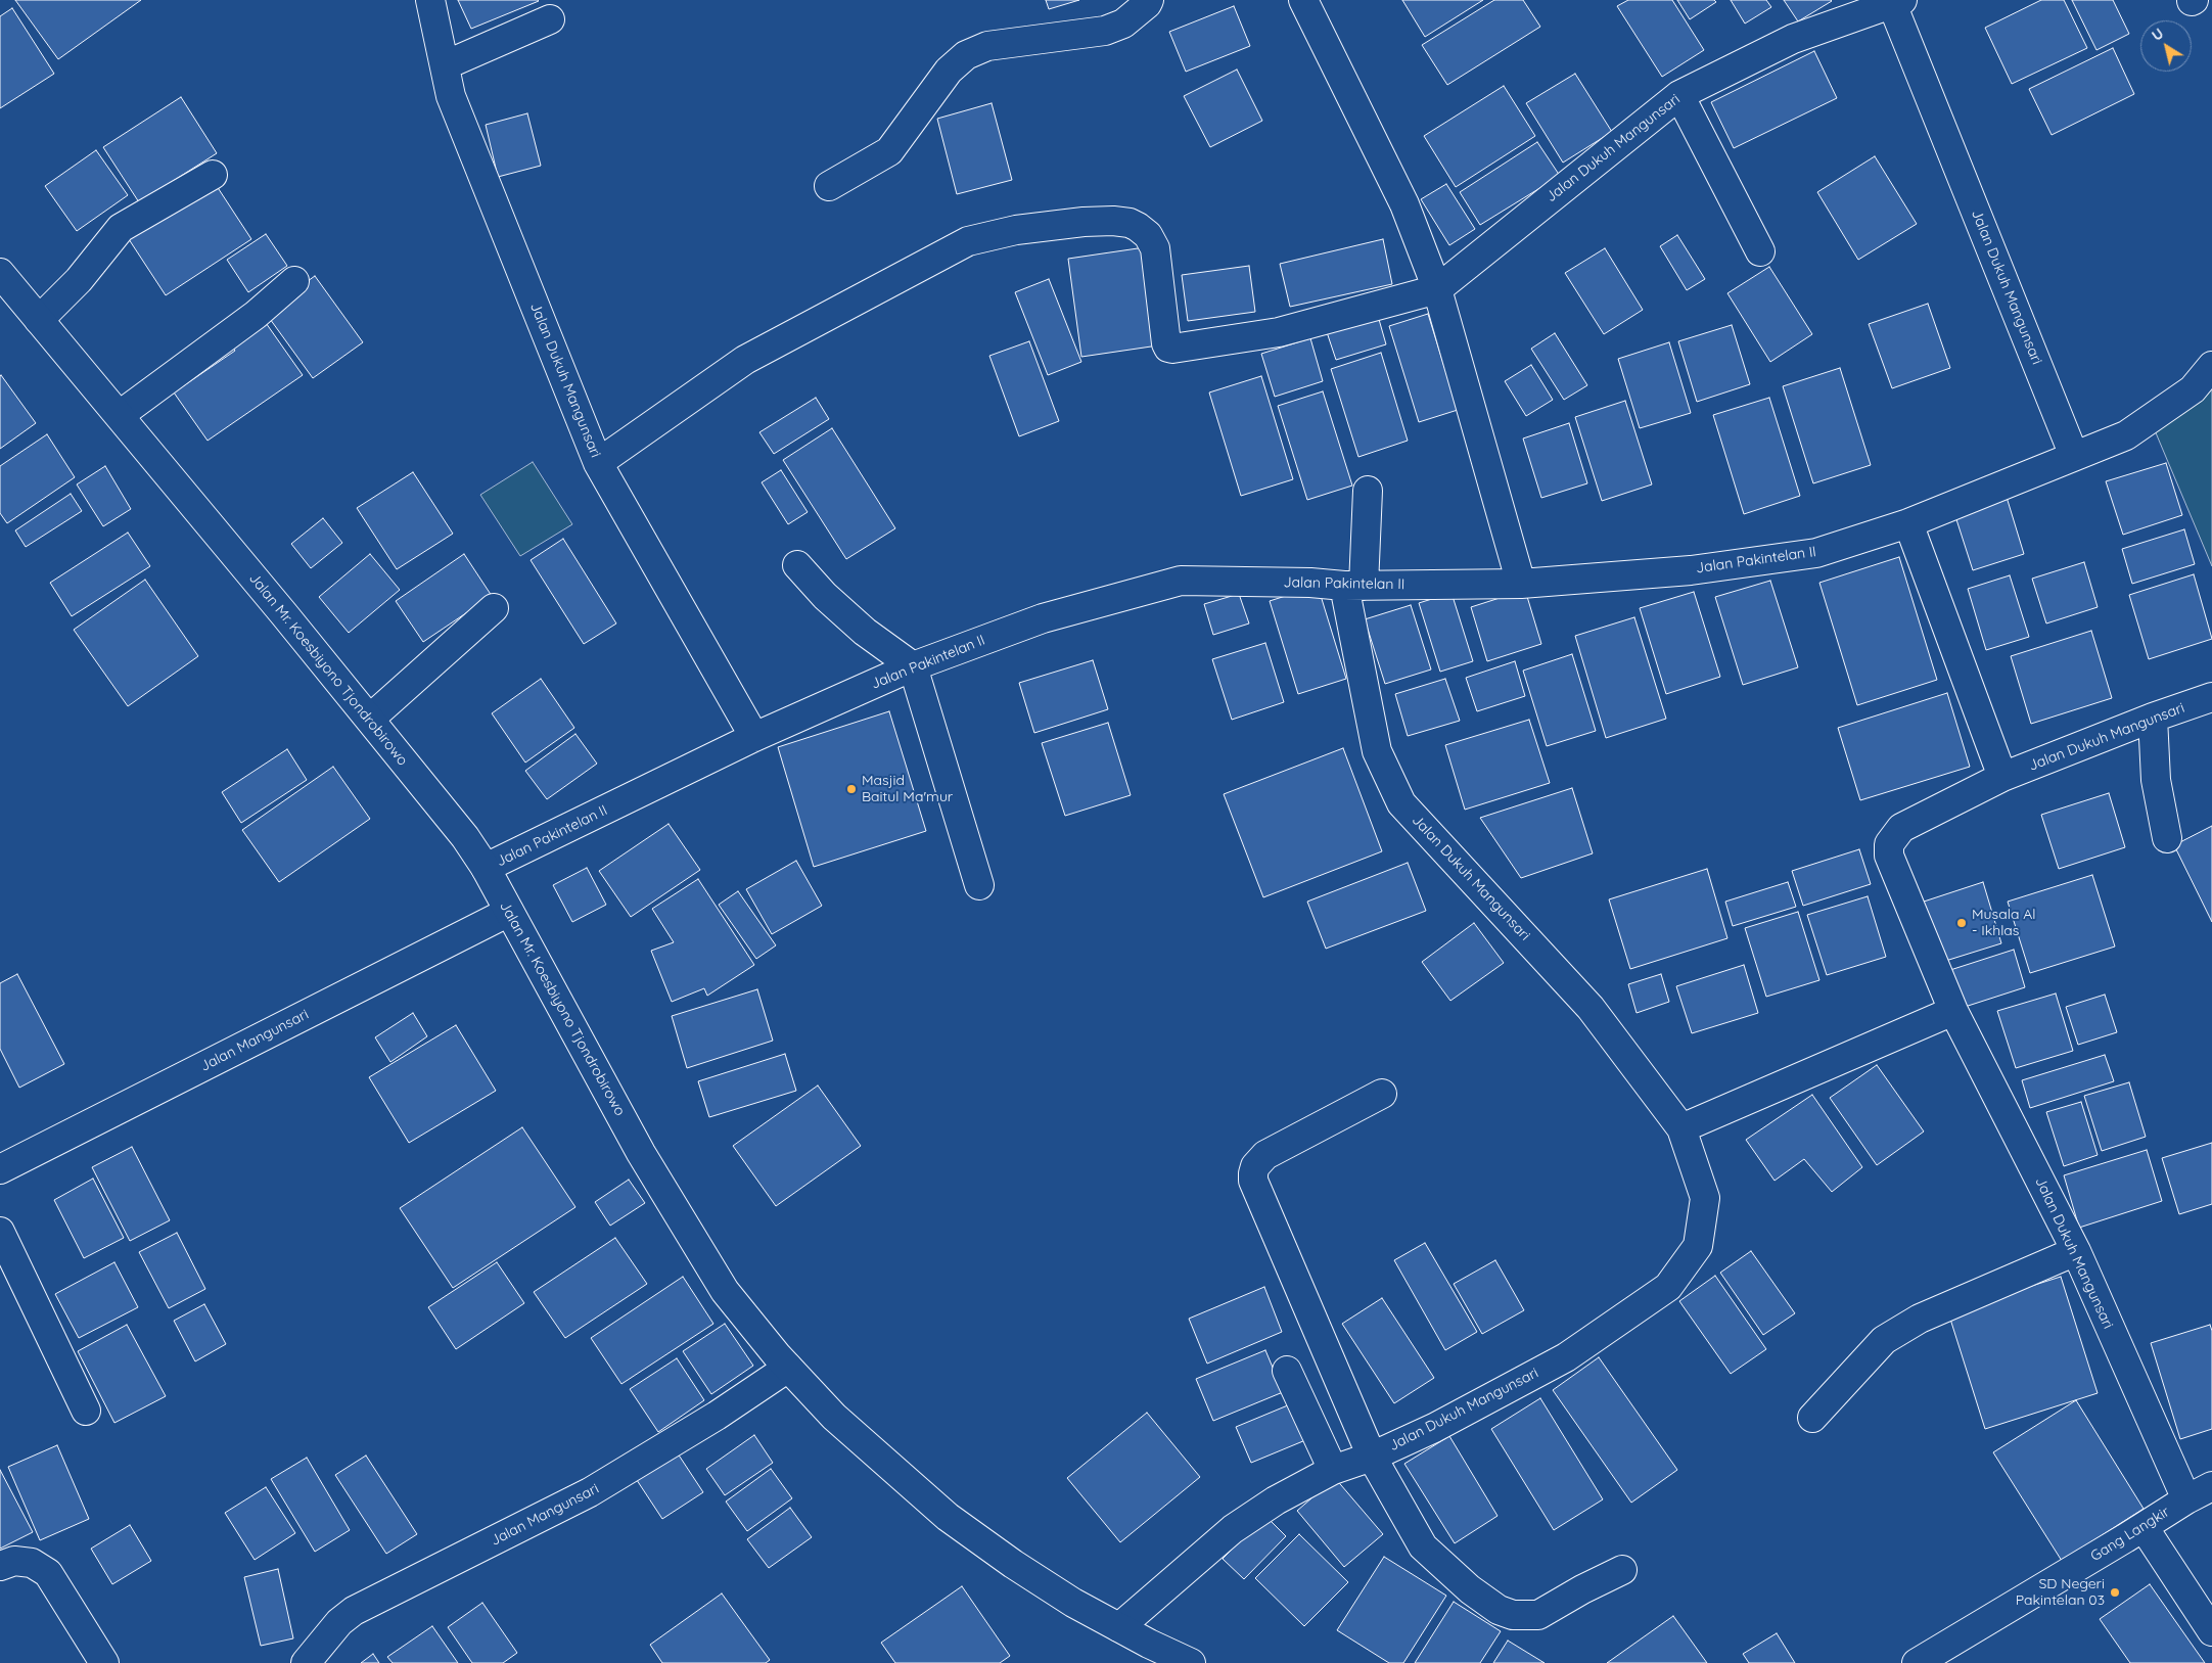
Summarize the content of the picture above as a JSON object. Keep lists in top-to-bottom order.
{
  "streets": {
    "street": [
      "Jalan Dukuh Mangunsari",
      "Jalan Pakintelan II",
      "Jalan Mr. Koesbiyono Tjondrobirowo",
      "Jalan Mangunsari",
      "Gang Langkir"
    ]
  },
  "crossings": [
    ["Jalan Dukuh Mangunsari", "Jalan Pakintelan II"],
    ["Jalan Dukuh Mangunsari", "Jalan Mr. Koesbiyono Tjondrobirowo"],
    ["Jalan Dukuh Mangunsari", "Gang Langkir"],
    ["Jalan Pakintelan II", "Jalan Mr. Koesbiyono Tjondrobirowo"],
    ["Jalan Mr. Koesbiyono Tjondrobirowo", "Jalan Mangunsari"]
  ],
  "places": ["Masjid Baitul Ma'mur", "Musala Al - Ikhlas", "SD Negeri Pakintelan 03"],
  "north": "top left"
}
